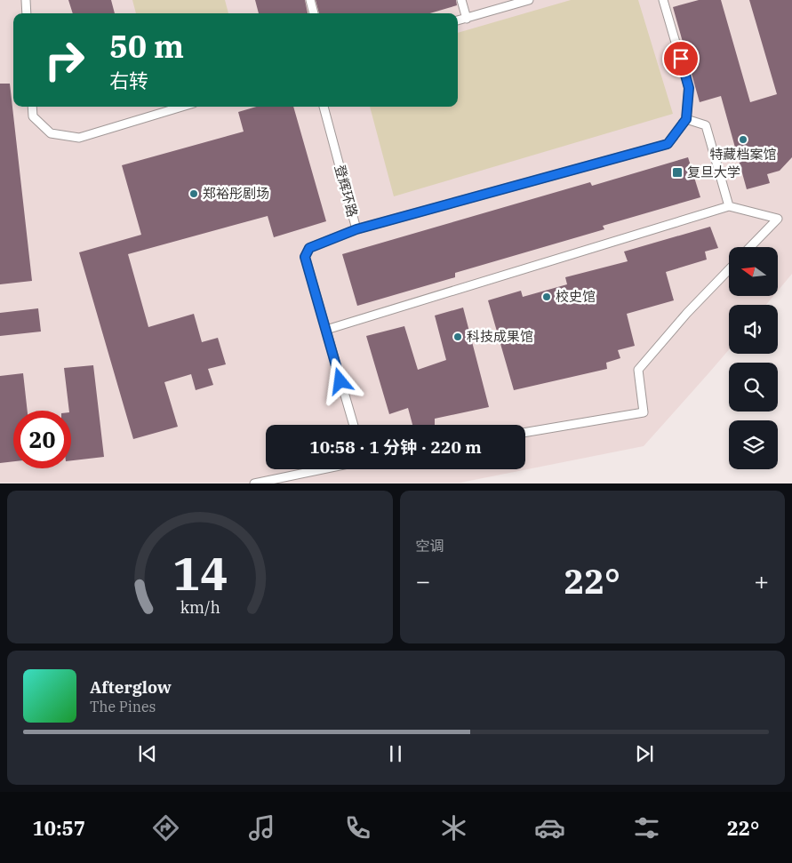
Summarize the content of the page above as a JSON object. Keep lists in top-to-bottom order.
{
  "streets": {
    "lane": ["登辉环路"]
  },
  "places": {
    "other": [
      "特藏档案馆",
      "郑裕彤剧场‌",
      "校史馆",
      "科技成果馆"
    ],
    "transit": ["复旦大学"]
  },
  "north": "left",
  "page": {
    "turn": ["50 m", "右转"],
    "limit": "20",
    "trip": "10:58 · 1 分钟 · 220 m",
    "tile": "空调",
    "heat": ["−", "22°", "+"],
    "song": ["Afterglow", "The Pines"],
    "tabs": ["10:57", "22°"],
    "gauge": ["14", "km/h"]
  }
}
